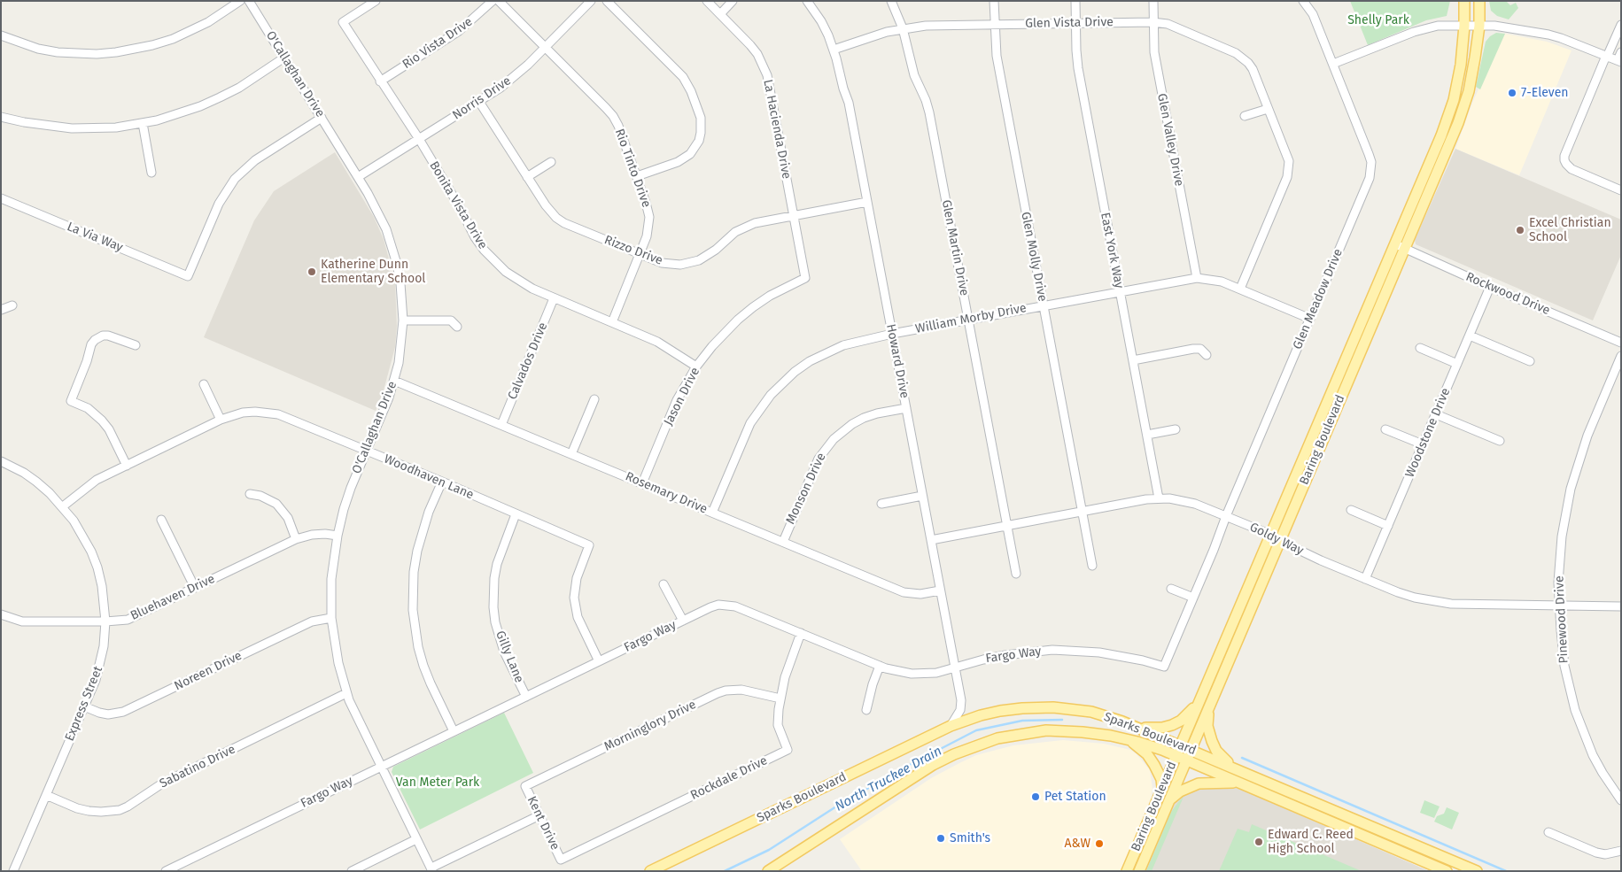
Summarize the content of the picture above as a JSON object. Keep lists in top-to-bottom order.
{
  "streets": {
    "main road": ["Baring Boulevard", "Sparks Boulevard"],
    "street": [
      "Glen Vista Drive",
      "Rio Vista Drive",
      "O'Callaghan Drive",
      "Norris Drive",
      "La Hacienda Drive",
      "Glen Valley Drive",
      "Rio Tinto Drive",
      "Bonita Vista Drive",
      "La Via Way",
      "Glen Martin Drive",
      "Rizzo Drive",
      "East York Way",
      "Glen Molly Drive",
      "Rockwood Drive",
      "Glen Meadow Drive",
      "William Morby Drive",
      "Calvados Drive",
      "Howard Drive",
      "Jason Drive",
      "Woodstone Drive",
      "Woodhaven Lane",
      "Monson Drive",
      "Rosemary Drive",
      "Goldy Way",
      "Bluehaven Drive",
      "Pinewood Drive",
      "Fargo Way",
      "Gilly Lane",
      "Noreen Drive",
      "Express Street",
      "Morninglory Drive",
      "Sabatino Drive",
      "Rockdale Drive",
      "Kent Drive"
    ]
  },
  "crossings": [
    ["Glen Vista Drive", "Glen Valley Drive"],
    ["Glen Vista Drive", "Glen Martin Drive"],
    ["Glen Vista Drive", "East York Way"],
    ["Glen Vista Drive", "Glen Molly Drive"],
    ["Glen Vista Drive", "William Morby Drive"],
    ["Glen Vista Drive", "Howard Drive"],
    ["Rio Vista Drive", "Bonita Vista Drive"],
    ["O'Callaghan Drive", "Norris Drive"],
    ["O'Callaghan Drive", "La Via Way"],
    ["O'Callaghan Drive", "Woodhaven Lane"],
    ["O'Callaghan Drive", "Rosemary Drive"],
    ["O'Callaghan Drive", "Bluehaven Drive"],
    ["O'Callaghan Drive", "Fargo Way"],
    ["O'Callaghan Drive", "Noreen Drive"],
    ["O'Callaghan Drive", "Sabatino Drive"],
    ["Norris Drive", "Rio Tinto Drive"],
    ["Norris Drive", "Bonita Vista Drive"],
    ["Norris Drive", "Rizzo Drive"],
    ["La Hacienda Drive", "Rizzo Drive"],
    ["La Hacienda Drive", "Jason Drive"],
    ["Glen Valley Drive", "William Morby Drive"],
    ["Rio Tinto Drive", "Bonita Vista Drive"],
    ["Rio Tinto Drive", "Rizzo Drive"],
    ["Bonita Vista Drive", "Calvados Drive"],
    ["Bonita Vista Drive", "Jason Drive"],
    ["Glen Martin Drive", "William Morby Drive"],
    ["Glen Martin Drive", "Goldy Way"],
    ["Rizzo Drive", "Howard Drive"],
    ["East York Way", "William Morby Drive"],
    ["East York Way", "Goldy Way"],
    ["Glen Molly Drive", "William Morby Drive"],
    ["Glen Molly Drive", "Goldy Way"],
    ["Rockwood Drive", "Woodstone Drive"],
    ["Rockwood Drive", "Baring Boulevard"],
    ["Glen Meadow Drive", "William Morby Drive"],
    ["Glen Meadow Drive", "Goldy Way"],
    ["Glen Meadow Drive", "Fargo Way"],
    ["William Morby Drive", "Howard Drive"],
    ["William Morby Drive", "Rosemary Drive"],
    ["Calvados Drive", "Rosemary Drive"],
    ["Howard Drive", "Monson Drive"],
    ["Howard Drive", "Rosemary Drive"],
    ["Howard Drive", "Goldy Way"],
    ["Howard Drive", "Fargo Way"],
    ["Howard Drive", "Sparks Boulevard"],
    ["Jason Drive", "Rosemary Drive"],
    ["Woodstone Drive", "Goldy Way"],
    ["Baring Boulevard", "Goldy Way"],
    ["Baring Boulevard", "Sparks Boulevard"],
    ["Woodhaven Lane", "Fargo Way"],
    ["Woodhaven Lane", "Gilly Lane"],
    ["Woodhaven Lane", "Express Street"],
    ["Monson Drive", "Rosemary Drive"],
    ["Goldy Way", "Pinewood Drive"],
    ["Bluehaven Drive", "Express Street"],
    ["Fargo Way", "Gilly Lane"],
    ["Fargo Way", "Rockdale Drive"],
    ["Noreen Drive", "Express Street"],
    ["Express Street", "Sabatino Drive"],
    ["Morninglory Drive", "Rockdale Drive"],
    ["Morninglory Drive", "Kent Drive"],
    ["Rockdale Drive", "Kent Drive"]
  ],
  "water": ["North Truckee Drain"],
  "parks": ["Shelly Park", "Van Meter Park"],
  "places": [
    "7-Eleven",
    "Excel Christian School",
    "Katherine Dunn Elementary School",
    "Pet Station",
    "Smith's",
    "Edward C. Reed High School",
    "A&W"
  ]
}
